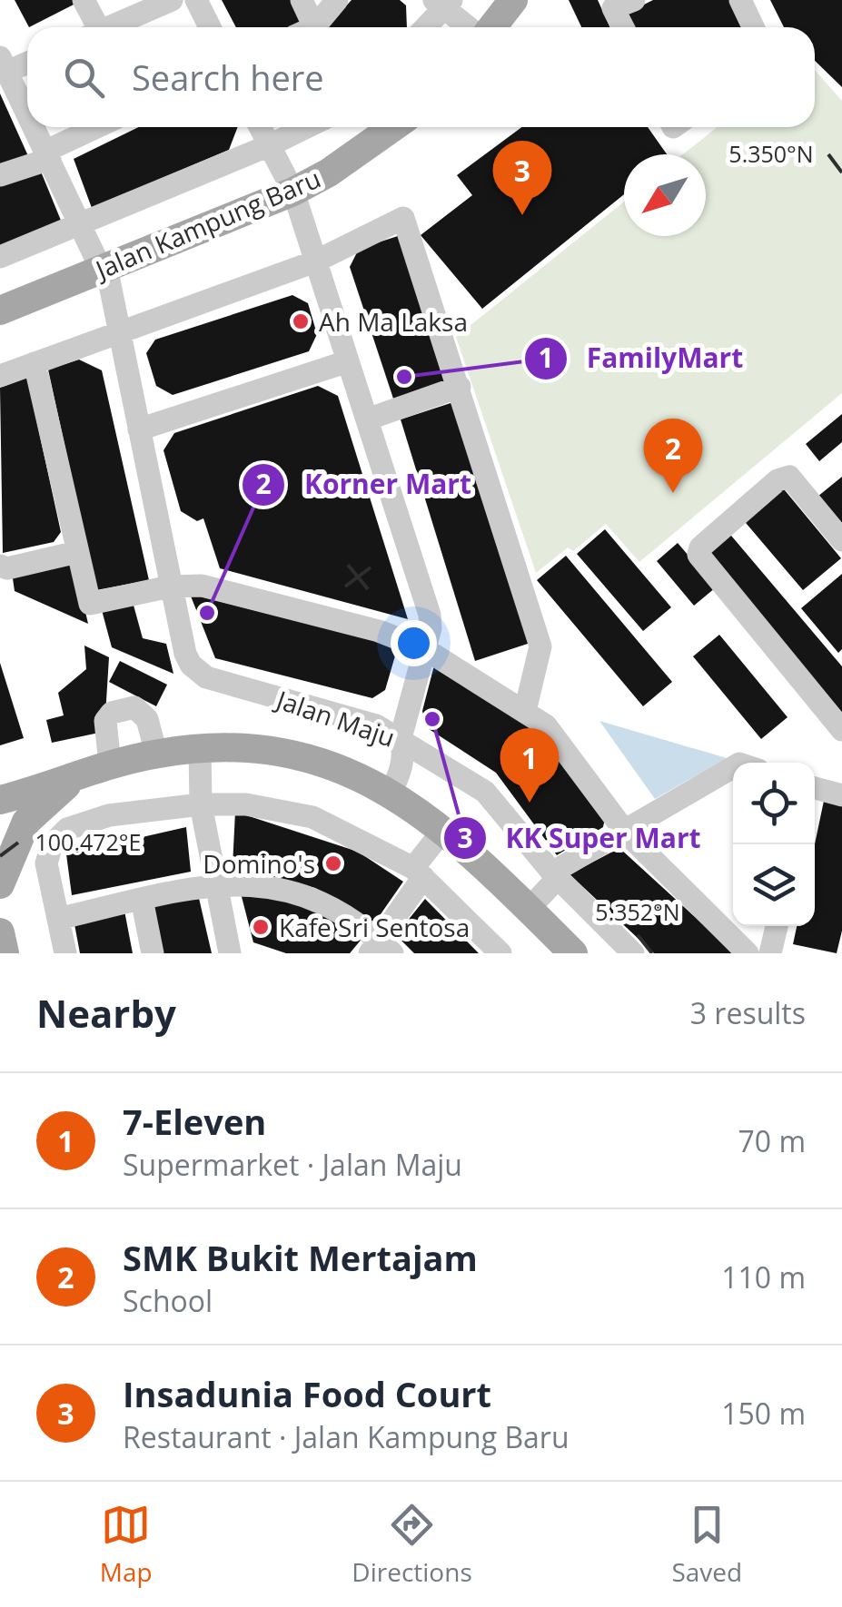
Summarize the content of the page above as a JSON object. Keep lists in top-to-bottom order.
{
  "streets": {
    "main road": ["Jalan Kampung Baru", "Jalan Maju"]
  },
  "places": [
    "Ah Ma Laksa",
    "FamilyMart",
    "Korner Mart",
    "KK Super Mart",
    "Domino's",
    "Kafe Sri Sentosa"
  ],
  "north": "bottom left",
  "page": {
    "search": "Search here",
    "pins": ["3", "2", "1"],
    "heading": ["Nearby", "3 results"],
    "list": [
      {
        "mark": "1",
        "name": "7-Eleven",
        "note": "Supermarket · Jalan Maju",
        "value": "70 m"
      },
      {
        "mark": "2",
        "name": "SMK Bukit Mertajam",
        "note": "School",
        "value": "110 m"
      },
      {
        "mark": "3",
        "name": "Insadunia Food Court",
        "note": "Restaurant · Jalan Kampung Baru",
        "value": "150 m"
      }
    ],
    "nav": ["Map", "Directions", "Saved"]
  },
  "coordinates": ["5.350°N", "100.472°E", "5.352°N"]
}
